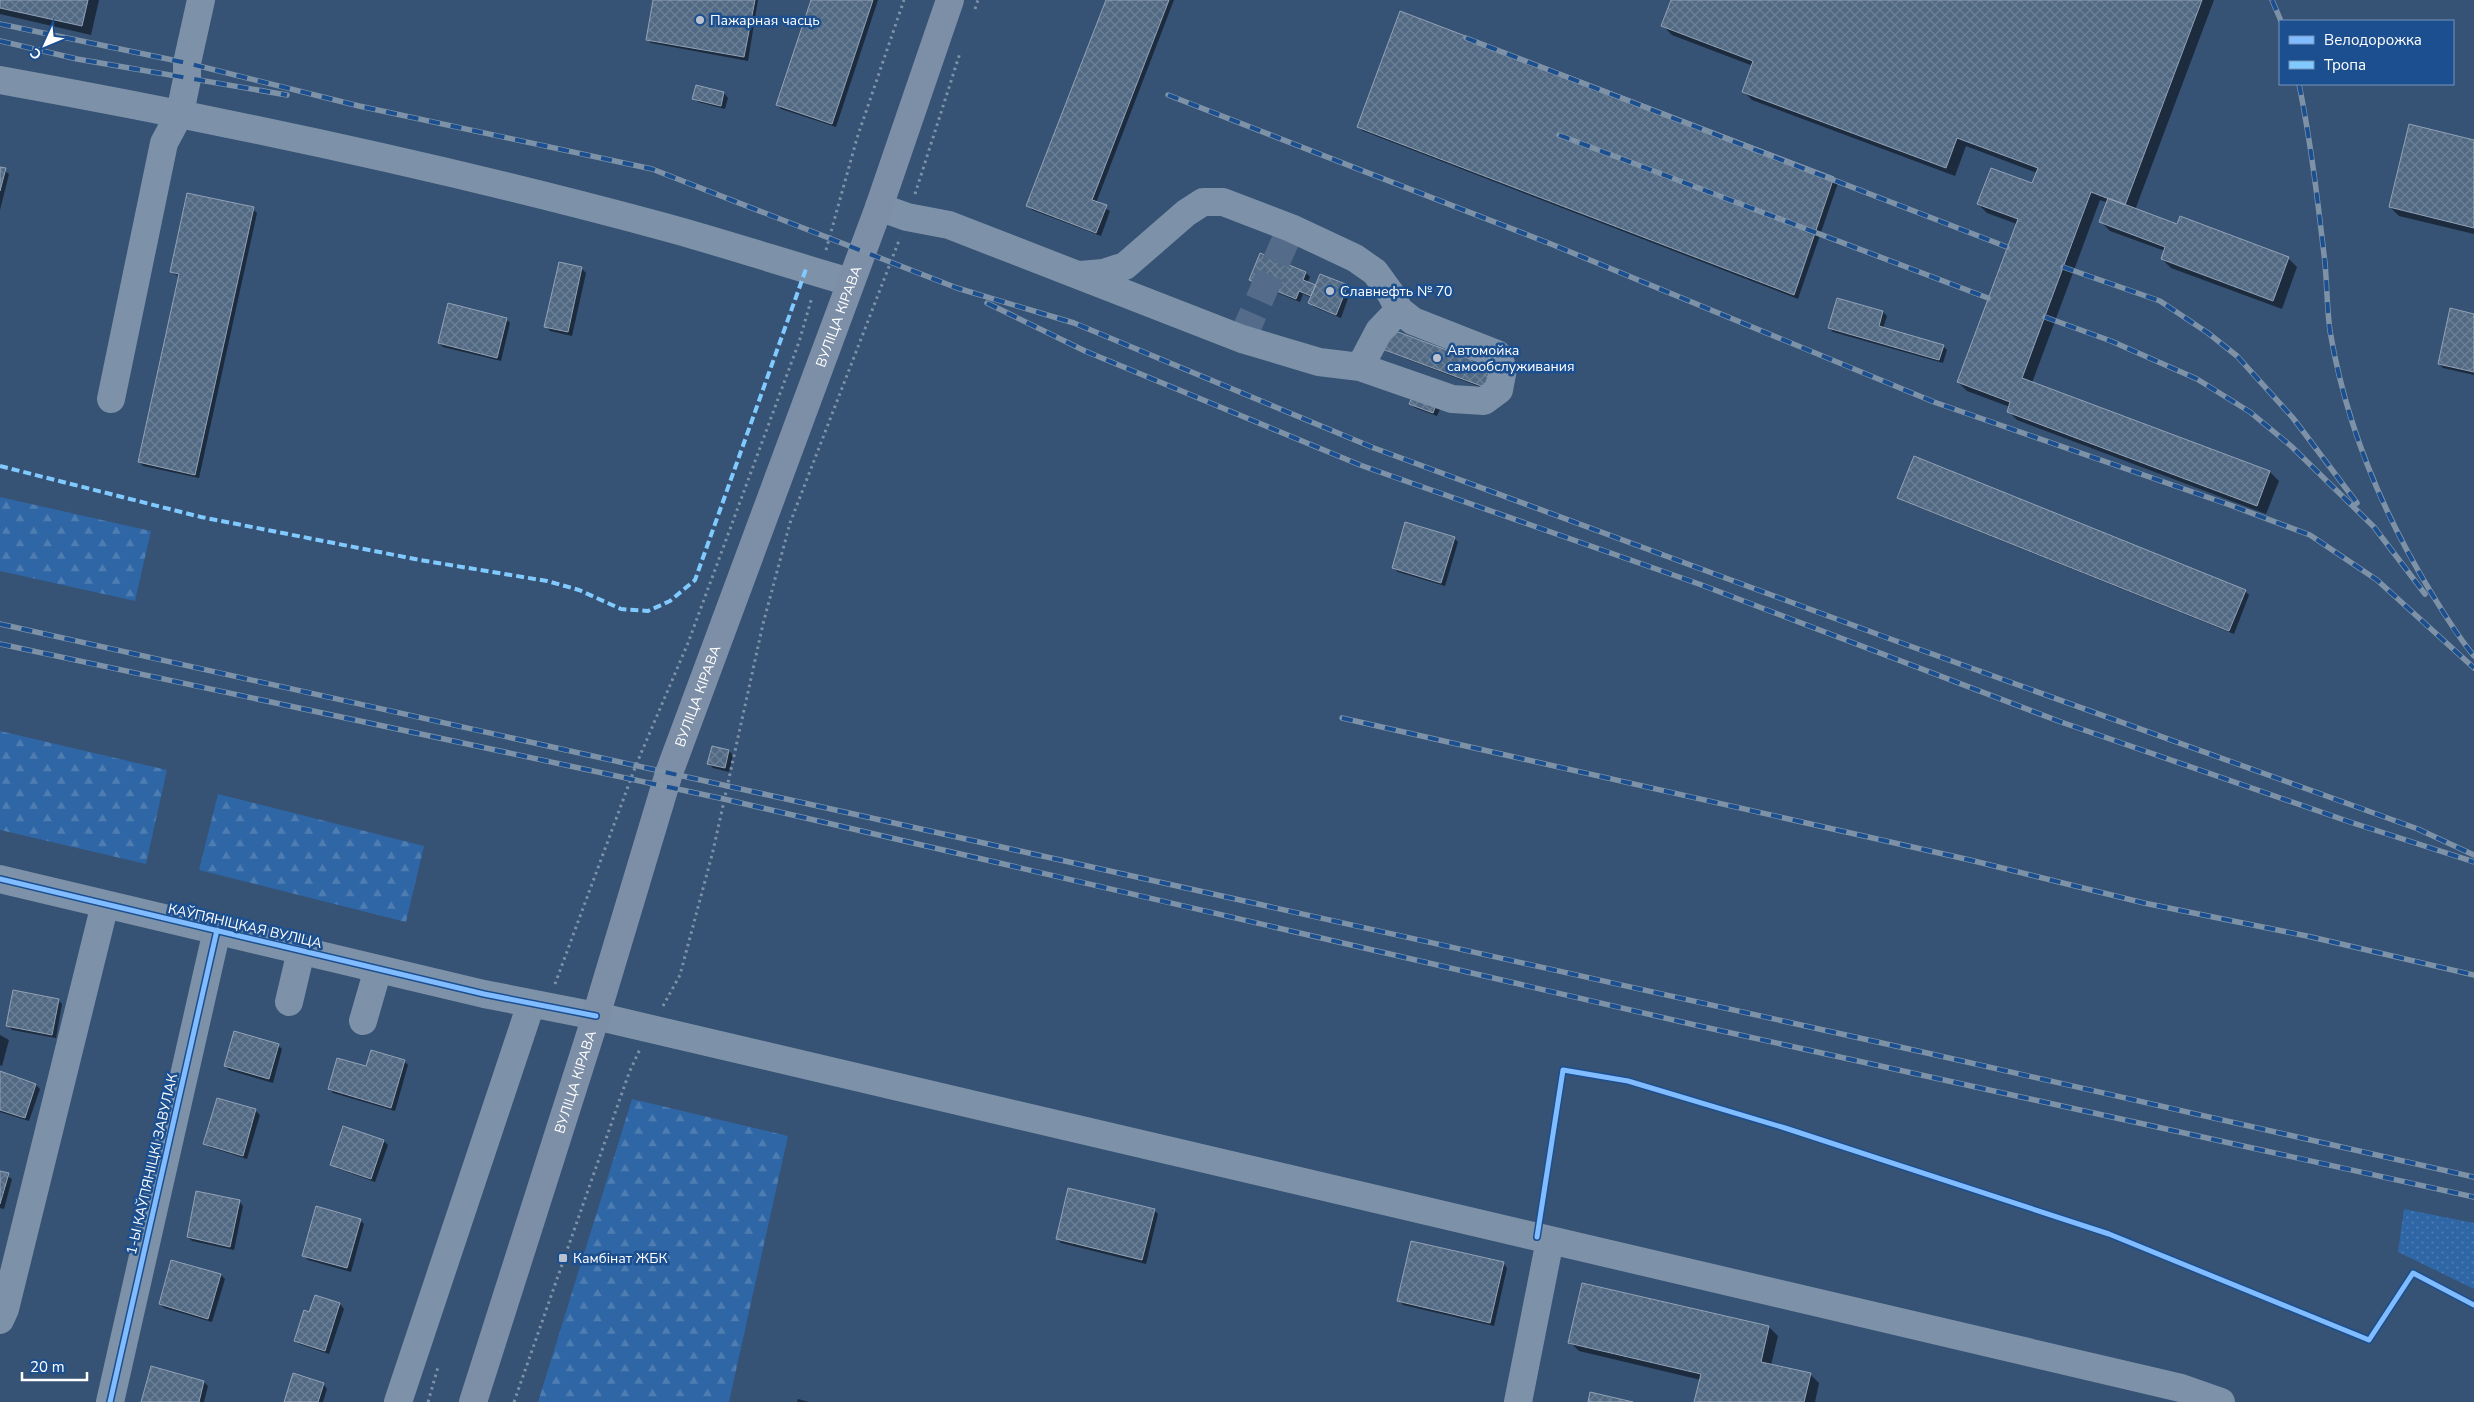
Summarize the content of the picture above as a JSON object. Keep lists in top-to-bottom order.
{
  "streets": {
    "main road": ["ВУЛІЦА КІРАВА"],
    "street": ["КАЎПЯНІЦКАЯ ВУЛІЦА", "1-Ы КАЎПЯНІЦКІ ЗАВУЛАК"]
  },
  "crossings": [
    ["ВУЛІЦА КІРАВА", "КАЎПЯНІЦКАЯ ВУЛІЦА"],
    ["КАЎПЯНІЦКАЯ ВУЛІЦА", "1-Ы КАЎПЯНІЦКІ ЗАВУЛАК"]
  ],
  "places": {
    "other": ["Пажарная часць", "Славнефть № 70", "Автомойка самообслуживания"],
    "transit": ["Камбінат ЖБК"]
  },
  "legend": ["Велодорожка", "Тропа"],
  "scale_bar": "20 m",
  "north": "bottom left"
}
